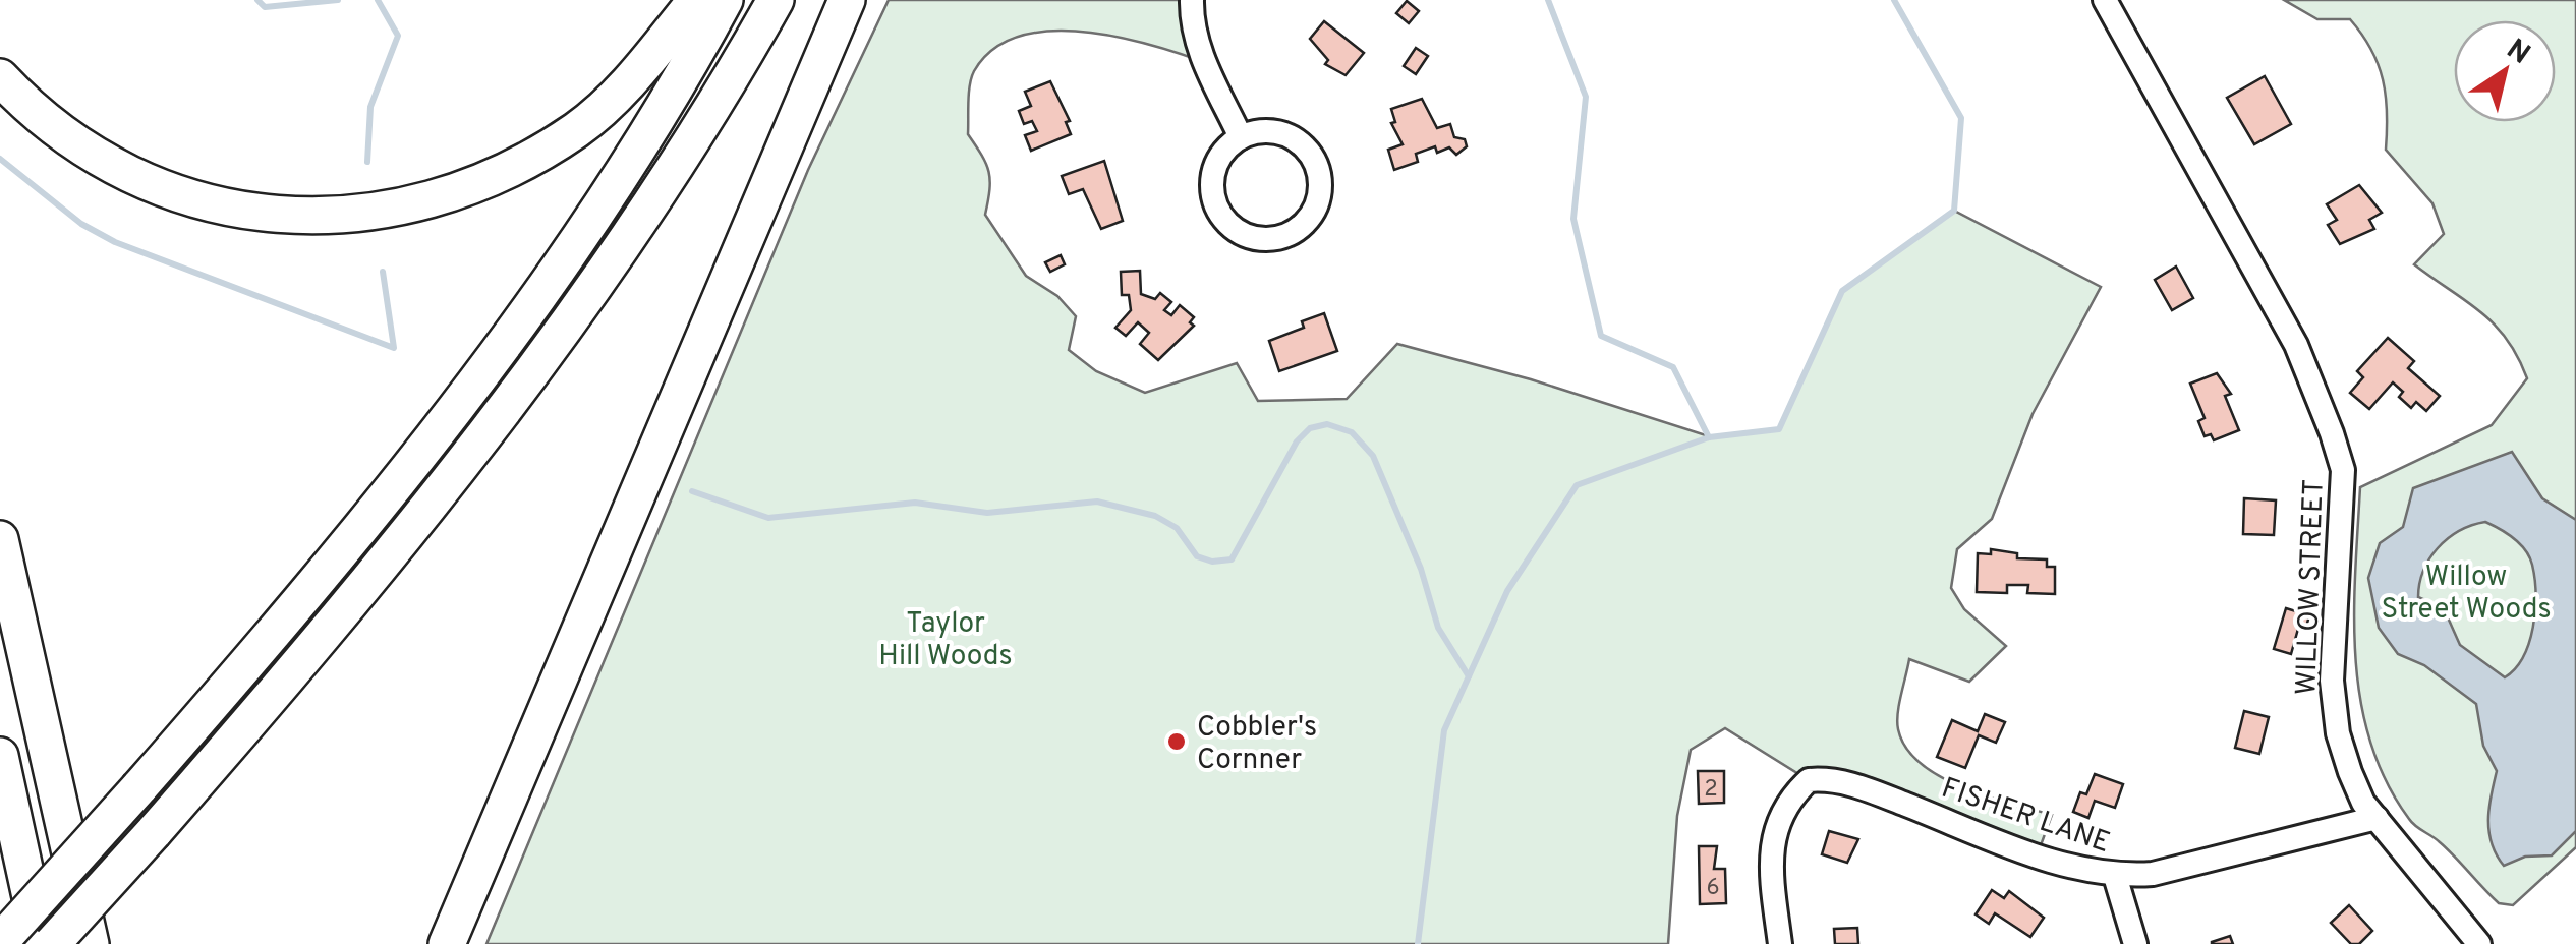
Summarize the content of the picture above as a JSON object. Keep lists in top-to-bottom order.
{
  "streets": {
    "street": ["WILLOW STREET", "FISHER LANE"]
  },
  "crossings": [
    ["WILLOW STREET", "FISHER LANE"]
  ],
  "parks": ["Willow Street Woods", "Taylor Hill Woods"],
  "places": ["Cobbler's Cornner"],
  "house_numbers": ["2", "6"],
  "north": "top right"
}
